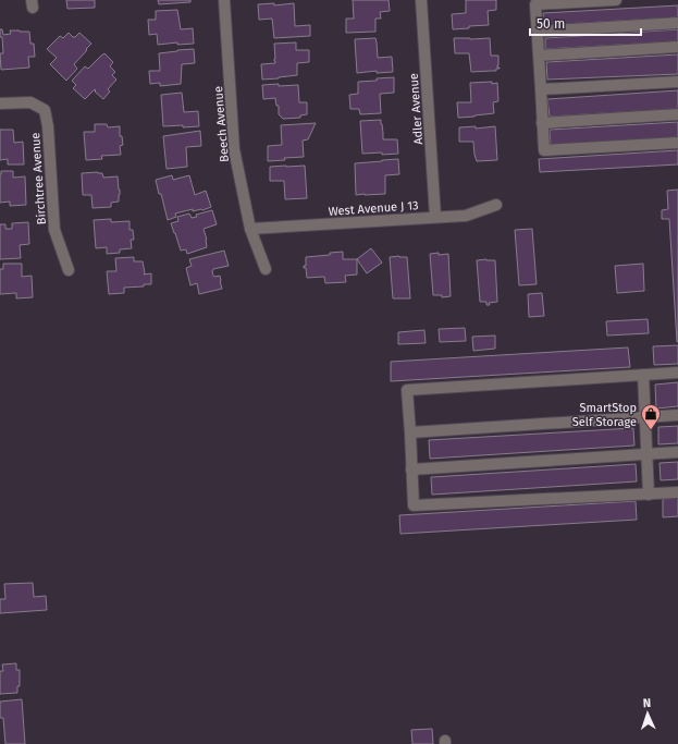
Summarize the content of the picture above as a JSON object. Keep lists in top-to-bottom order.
{
  "streets": {
    "street": [
      "Adler Avenue",
      "Beech Avenue",
      "Birchtree Avenue",
      "West Avenue J 13"
    ]
  },
  "crossings": [
    ["Adler Avenue", "West Avenue J 13"],
    ["Beech Avenue", "West Avenue J 13"]
  ],
  "places": {
    "shop": ["SmartStop Self Storage"]
  },
  "scale_bar": "50 m",
  "north": "top"
}
